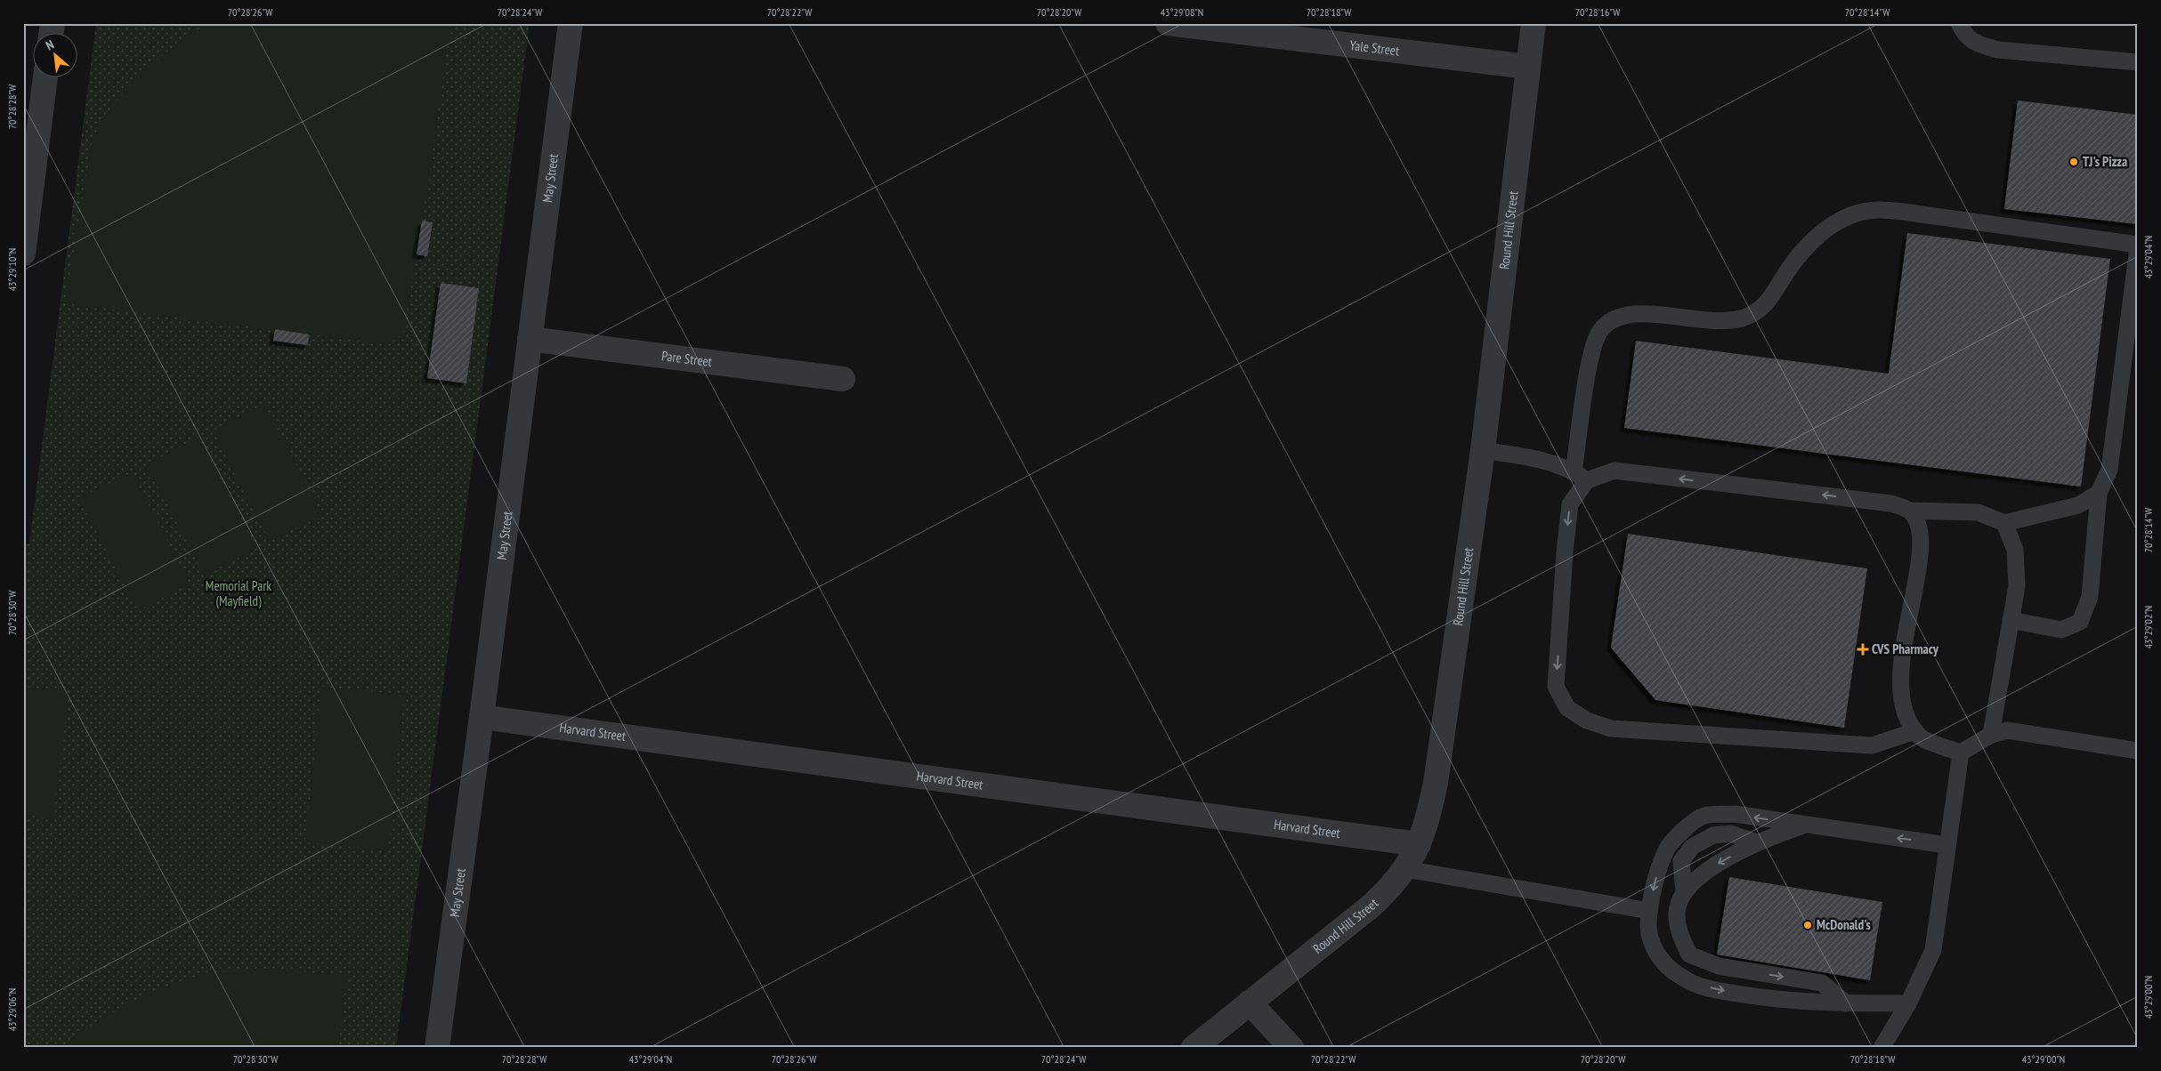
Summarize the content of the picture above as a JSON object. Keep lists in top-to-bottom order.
{
  "streets": {
    "street": [
      "Yale Street",
      "May Street",
      "Round Hill Street",
      "Pare Street",
      "Harvard Street"
    ]
  },
  "crossings": [
    ["Yale Street", "Round Hill Street"],
    ["May Street", "Pare Street"],
    ["May Street", "Harvard Street"],
    ["Round Hill Street", "Harvard Street"]
  ],
  "parks": ["Memorial Park (Mayfield)"],
  "places": {
    "other": ["TJ's Pizza", "McDonald's"],
    "health": ["CVS Pharmacy"]
  },
  "north": "top left",
  "coordinates": [
    "70°28'26\"W",
    "70°28'24\"W",
    "70°28'22\"W",
    "70°28'20\"W",
    "43°29'08\"N",
    "70°28'18\"W",
    "70°28'16\"W",
    "70°28'14\"W",
    "70°28'28\"W",
    "43°29'04\"N",
    "43°29'10\"N",
    "70°28'30\"W",
    "43°29'02\"N",
    "43°29'00\"N",
    "43°29'06\"N"
  ]
}
